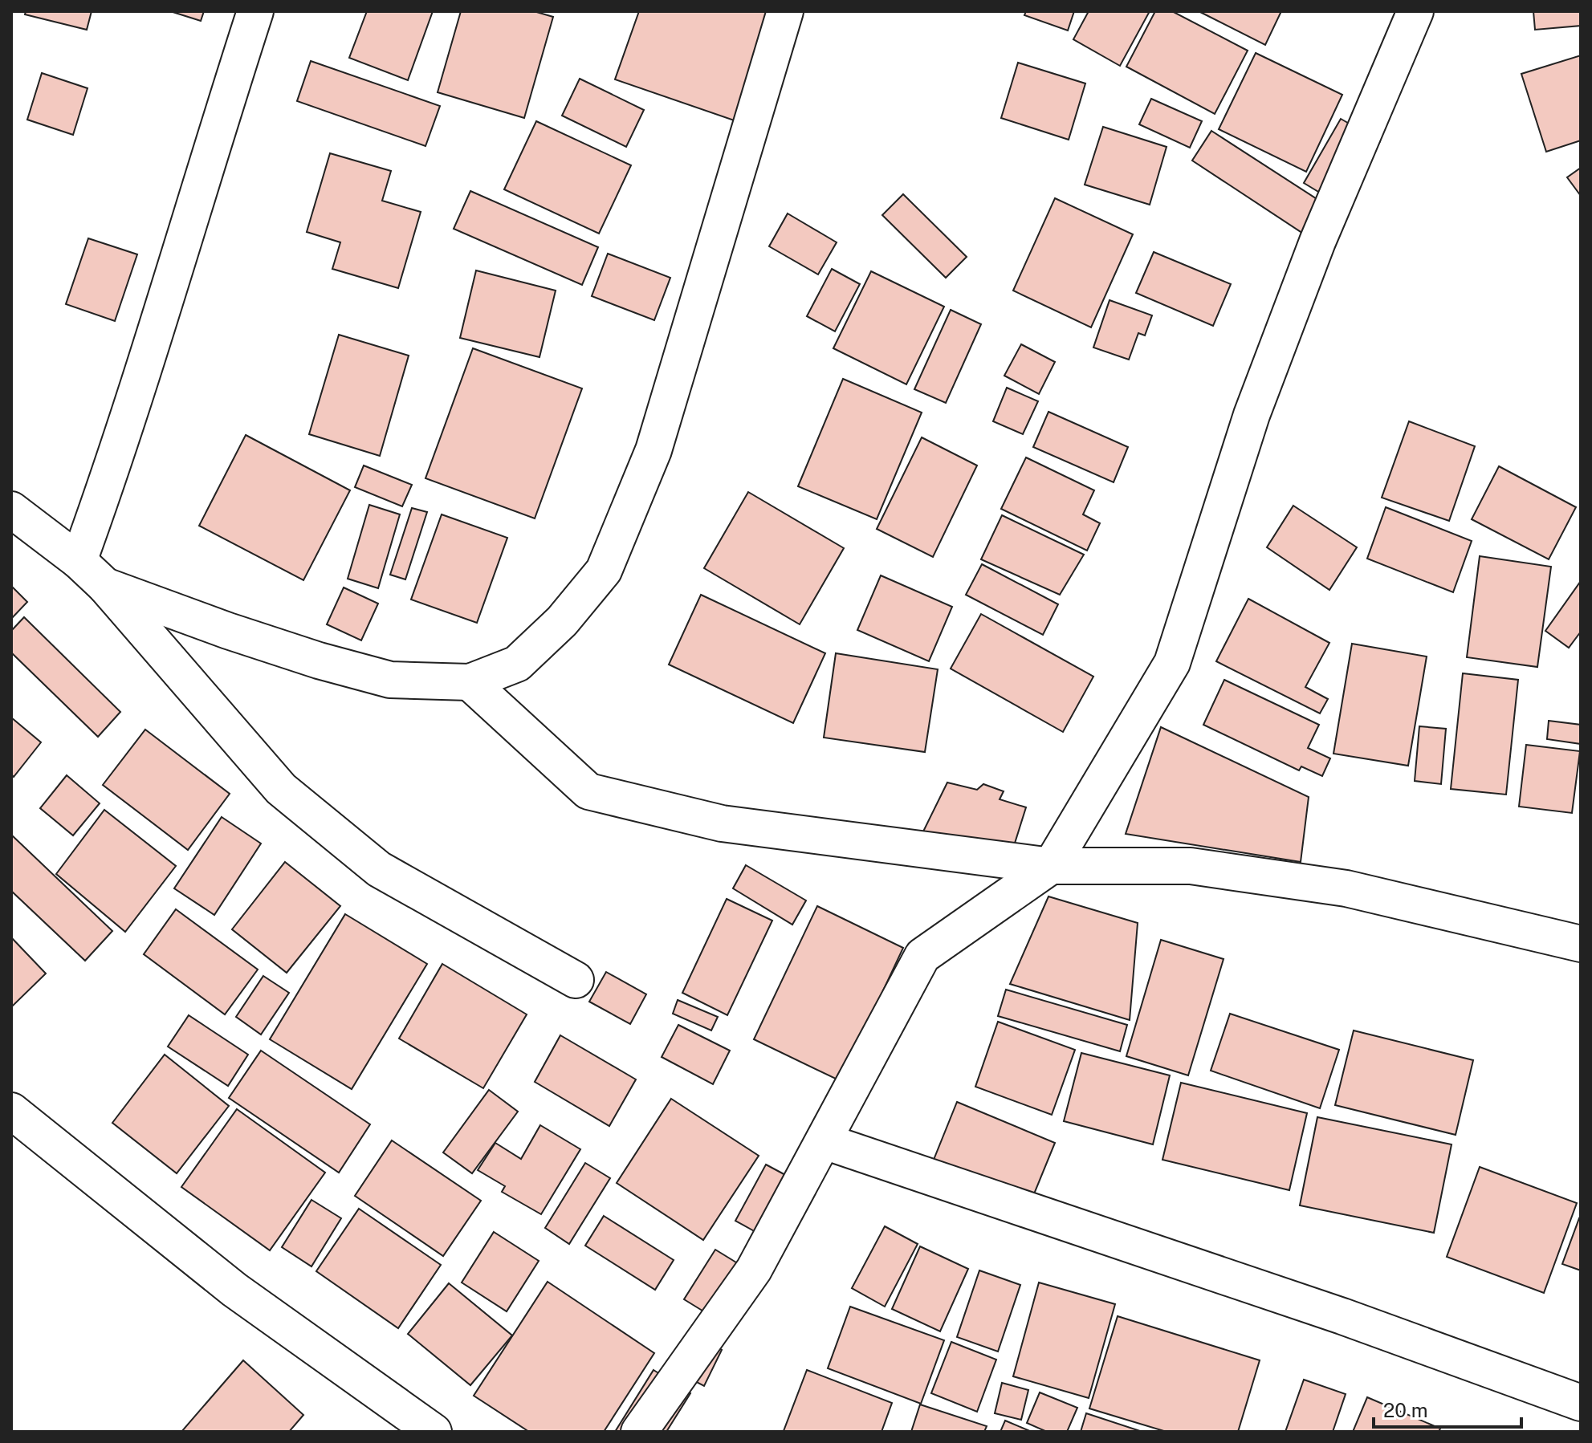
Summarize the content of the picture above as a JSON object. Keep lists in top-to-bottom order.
{
  "scale_bar": "20 m"
}
